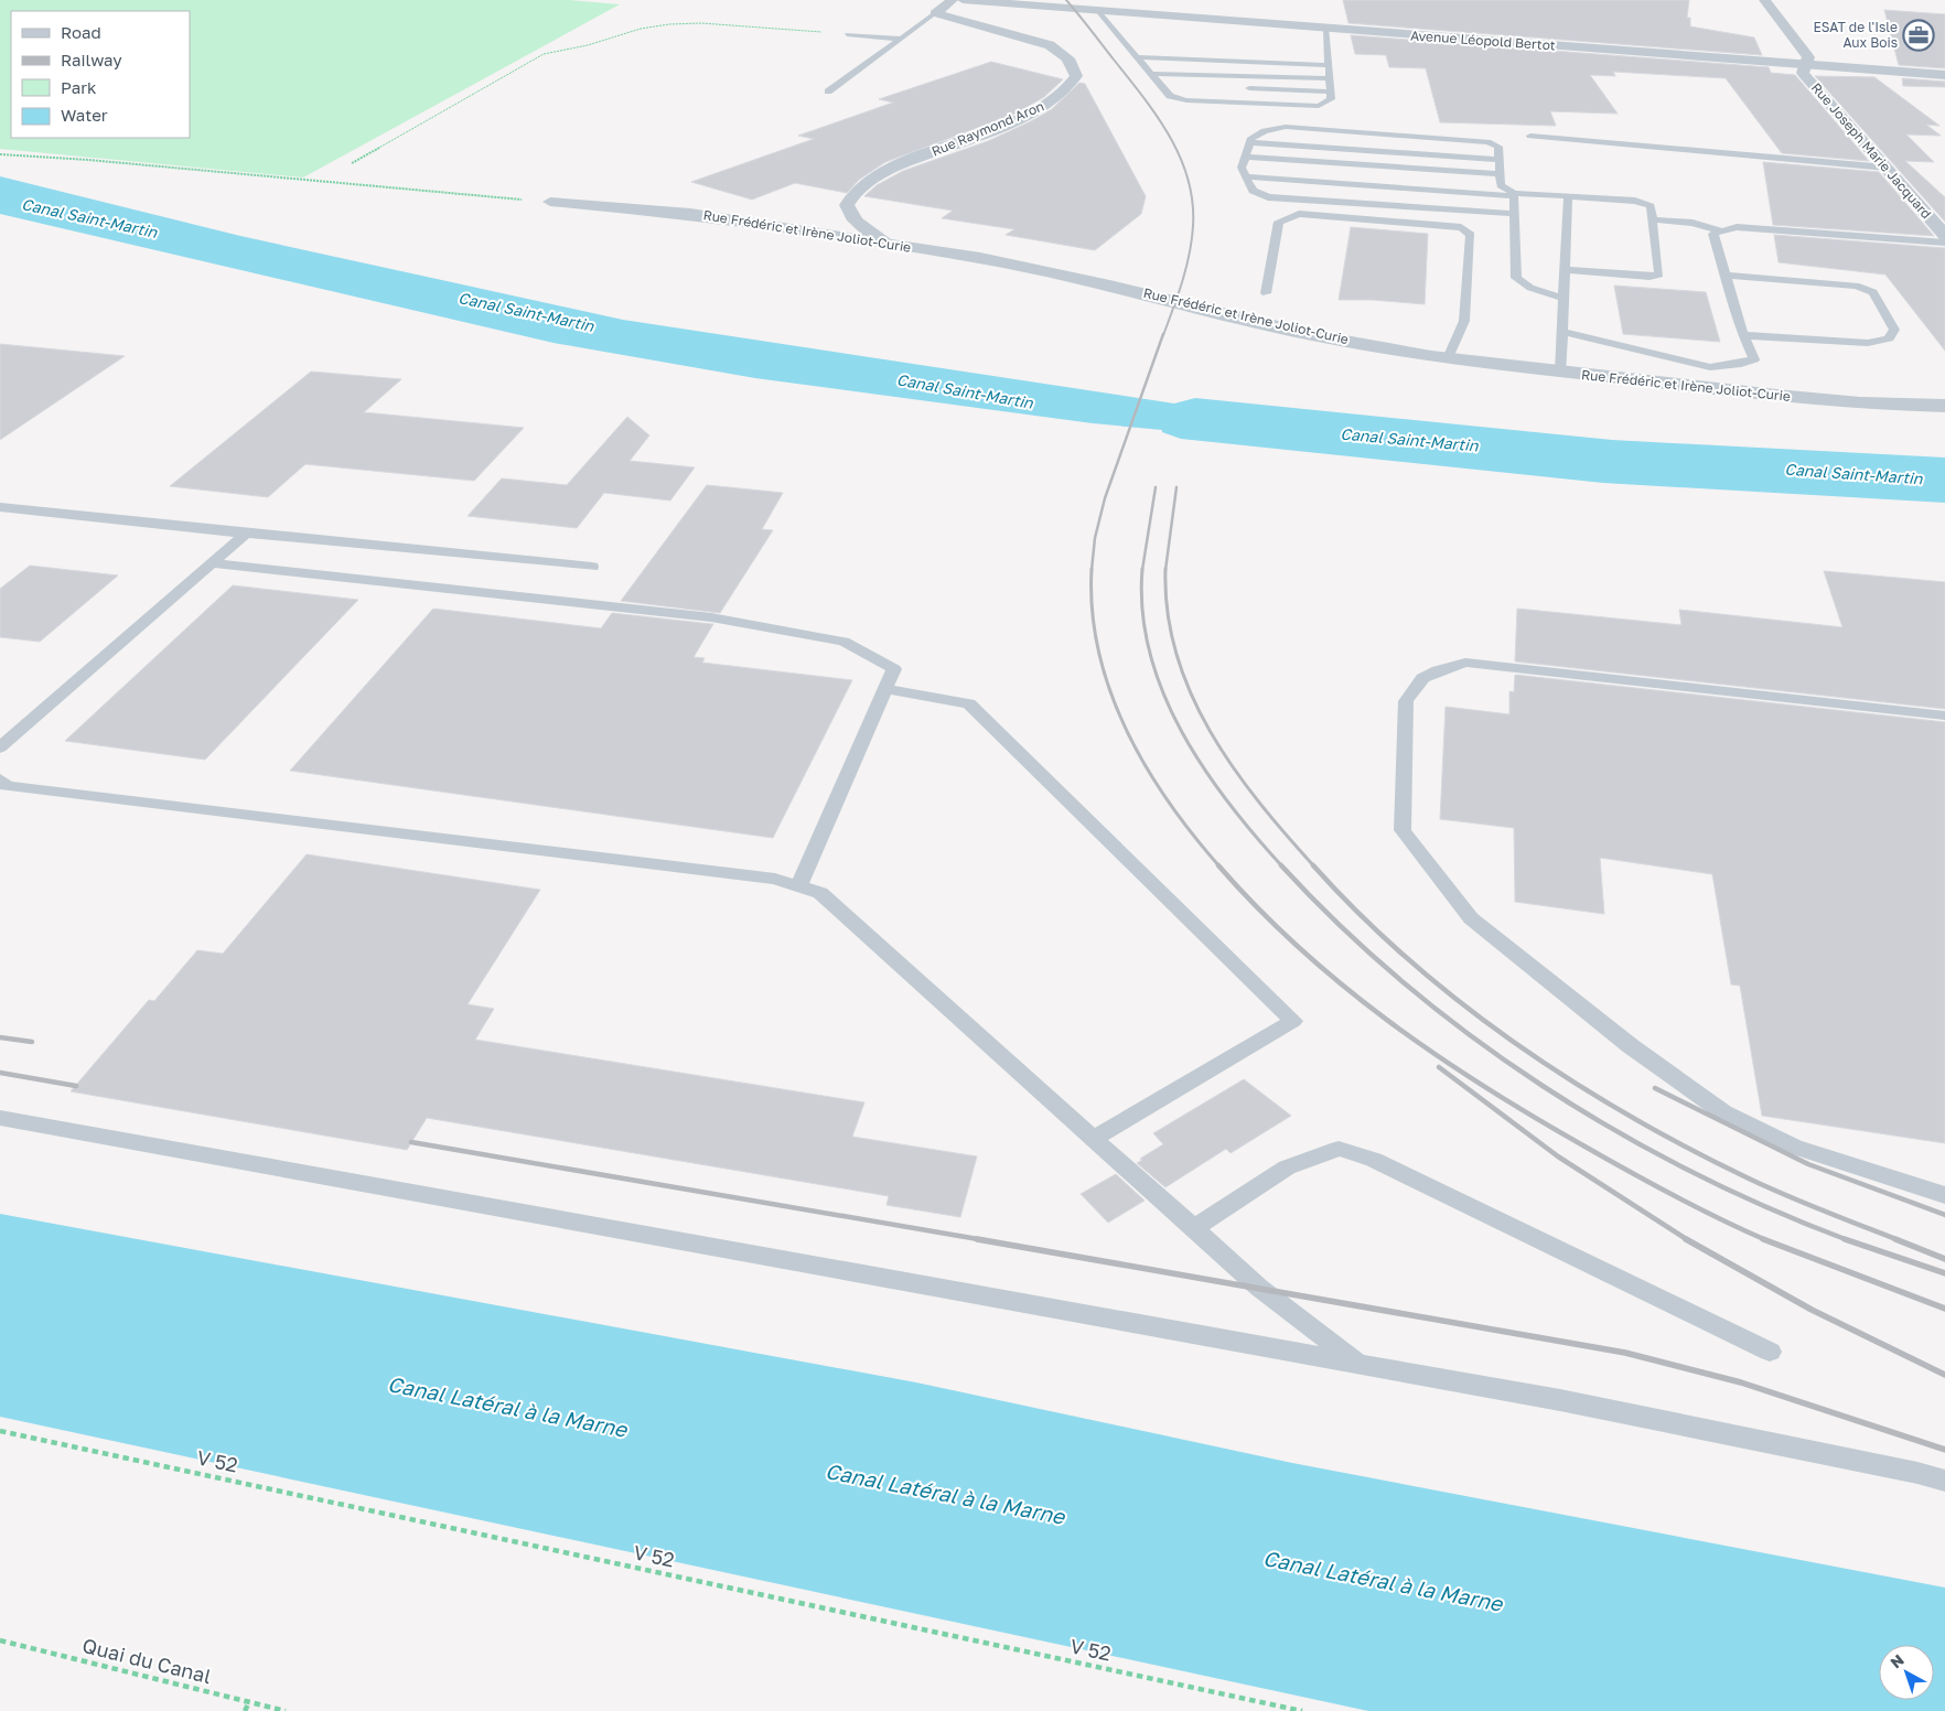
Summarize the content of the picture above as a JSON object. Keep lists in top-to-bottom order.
{
  "streets": {
    "street": [
      "Avenue Léopold Bertot",
      "Rue Raymond Aron",
      "Rue Joseph Marie Jacquard",
      "Rue Frédéric et Irène Joliot-Curie"
    ],
    "path": ["V 52", "Quai du Canal"]
  },
  "crossings": [
    ["Avenue Léopold Bertot", "Rue Joseph Marie Jacquard"],
    ["Rue Raymond Aron", "Rue Frédéric et Irène Joliot-Curie"]
  ],
  "water": ["Canal Saint-Martin", "Canal Latéral à la Marne"],
  "places": {
    "office": ["ESAT de l'Isle Aux Bois"]
  },
  "legend": [
    "Road",
    "Railway",
    "Park",
    "Water"
  ],
  "north": "top left"
}
